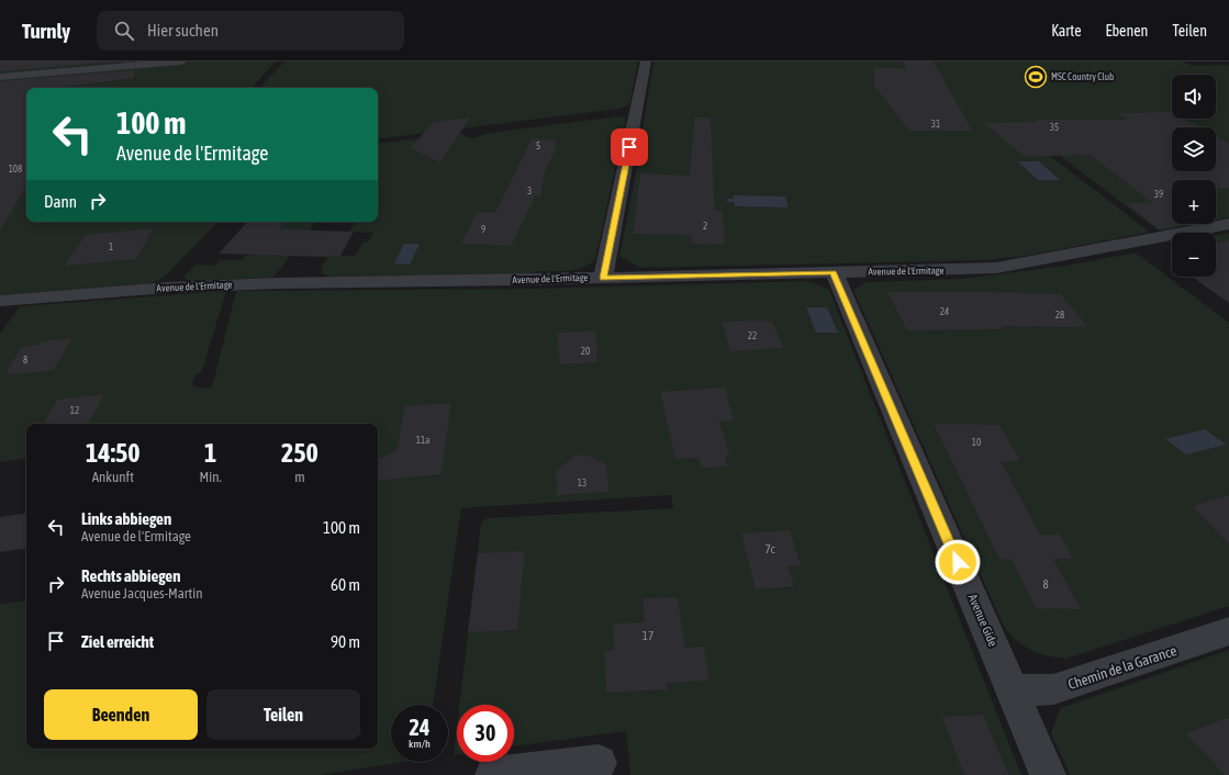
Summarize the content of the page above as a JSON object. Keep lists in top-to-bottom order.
{
  "streets": {
    "street": ["Avenue de l'Ermitage", "Avenue Gide", "Chemin de la Garance"]
  },
  "crossings": [
    ["Avenue de l'Ermitage", "Avenue Gide"],
    ["Avenue Gide", "Chemin de la Garance"]
  ],
  "places": {
    "sports": ["MSC Country Club"]
  },
  "house_numbers": [
    "31",
    "35",
    "5",
    "108",
    "3",
    "39",
    "2",
    "9",
    "1",
    "24",
    "28",
    "22",
    "20",
    "8",
    "12",
    "11a",
    "10",
    "13",
    "7c",
    "8",
    "17"
  ],
  "page": {
    "header": "Turnly",
    "search": "Hier suchen",
    "nav": ["Karte", "Ebenen", "Teilen"],
    "map_buttons": ["+", "−"],
    "turn": ["100 m", "Avenue de l'Ermitage"],
    "then": "Dann",
    "eta": [
      "14:50",
      "Ankunft",
      "1",
      "Min.",
      "250",
      "m"
    ],
    "list": [
      {
        "name": "Links abbiegen",
        "note": "Avenue de l'Ermitage",
        "value": "100 m"
      },
      {
        "name": "Rechts abbiegen",
        "note": "Avenue Jacques-Martin",
        "value": "60 m"
      },
      {
        "name": "Ziel erreicht",
        "value": "90 m"
      }
    ],
    "buttons": ["Beenden", "Teilen"],
    "speed": "24 km/h",
    "limit": "30"
  }
}
